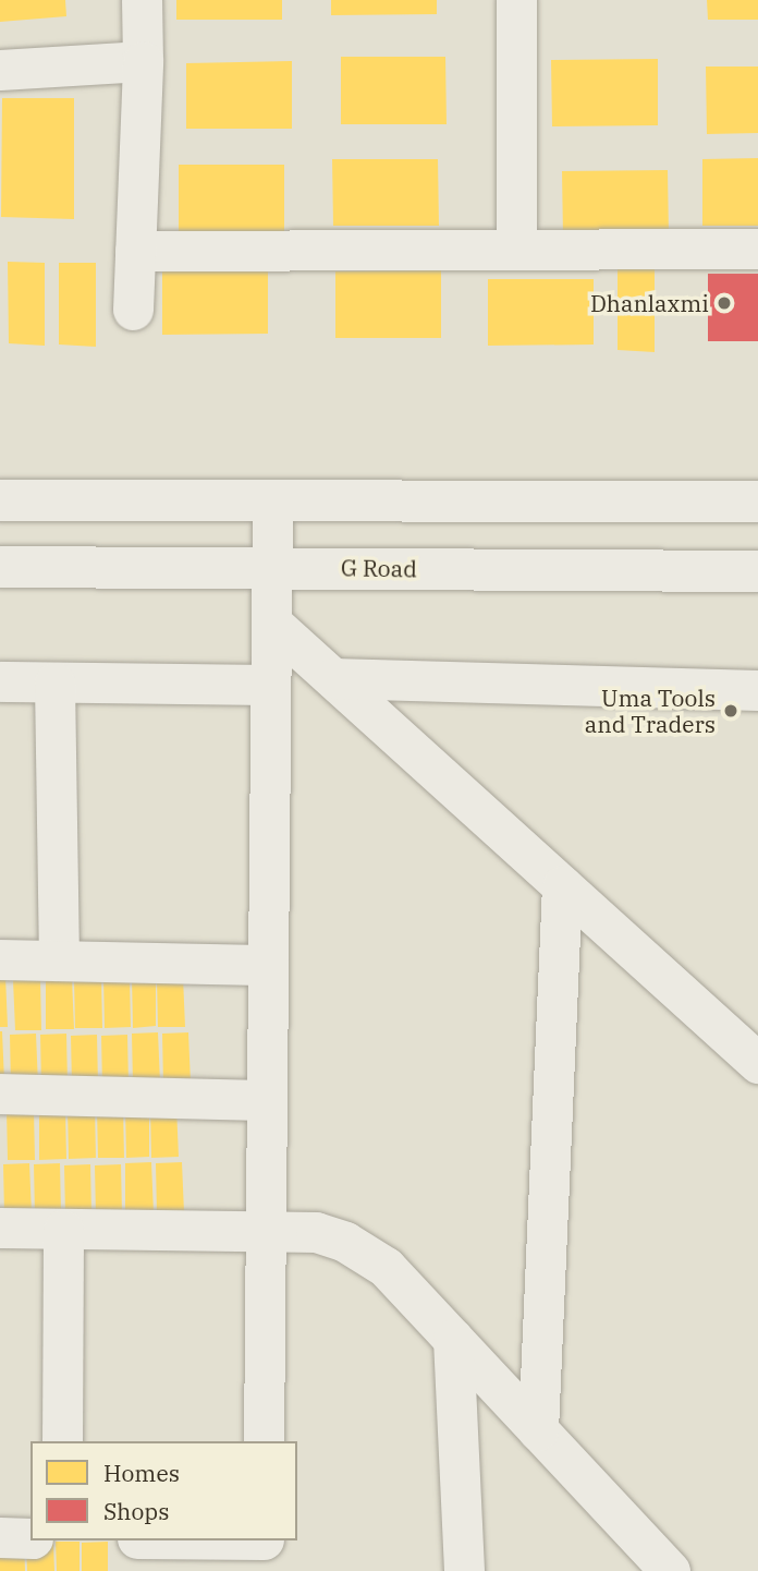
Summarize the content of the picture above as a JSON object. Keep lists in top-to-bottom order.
{
  "streets": {
    "street": ["G Road"]
  },
  "places": ["Dhanlaxmi", "Uma Tools and Traders"],
  "legend": ["Homes", "Shops"]
}
